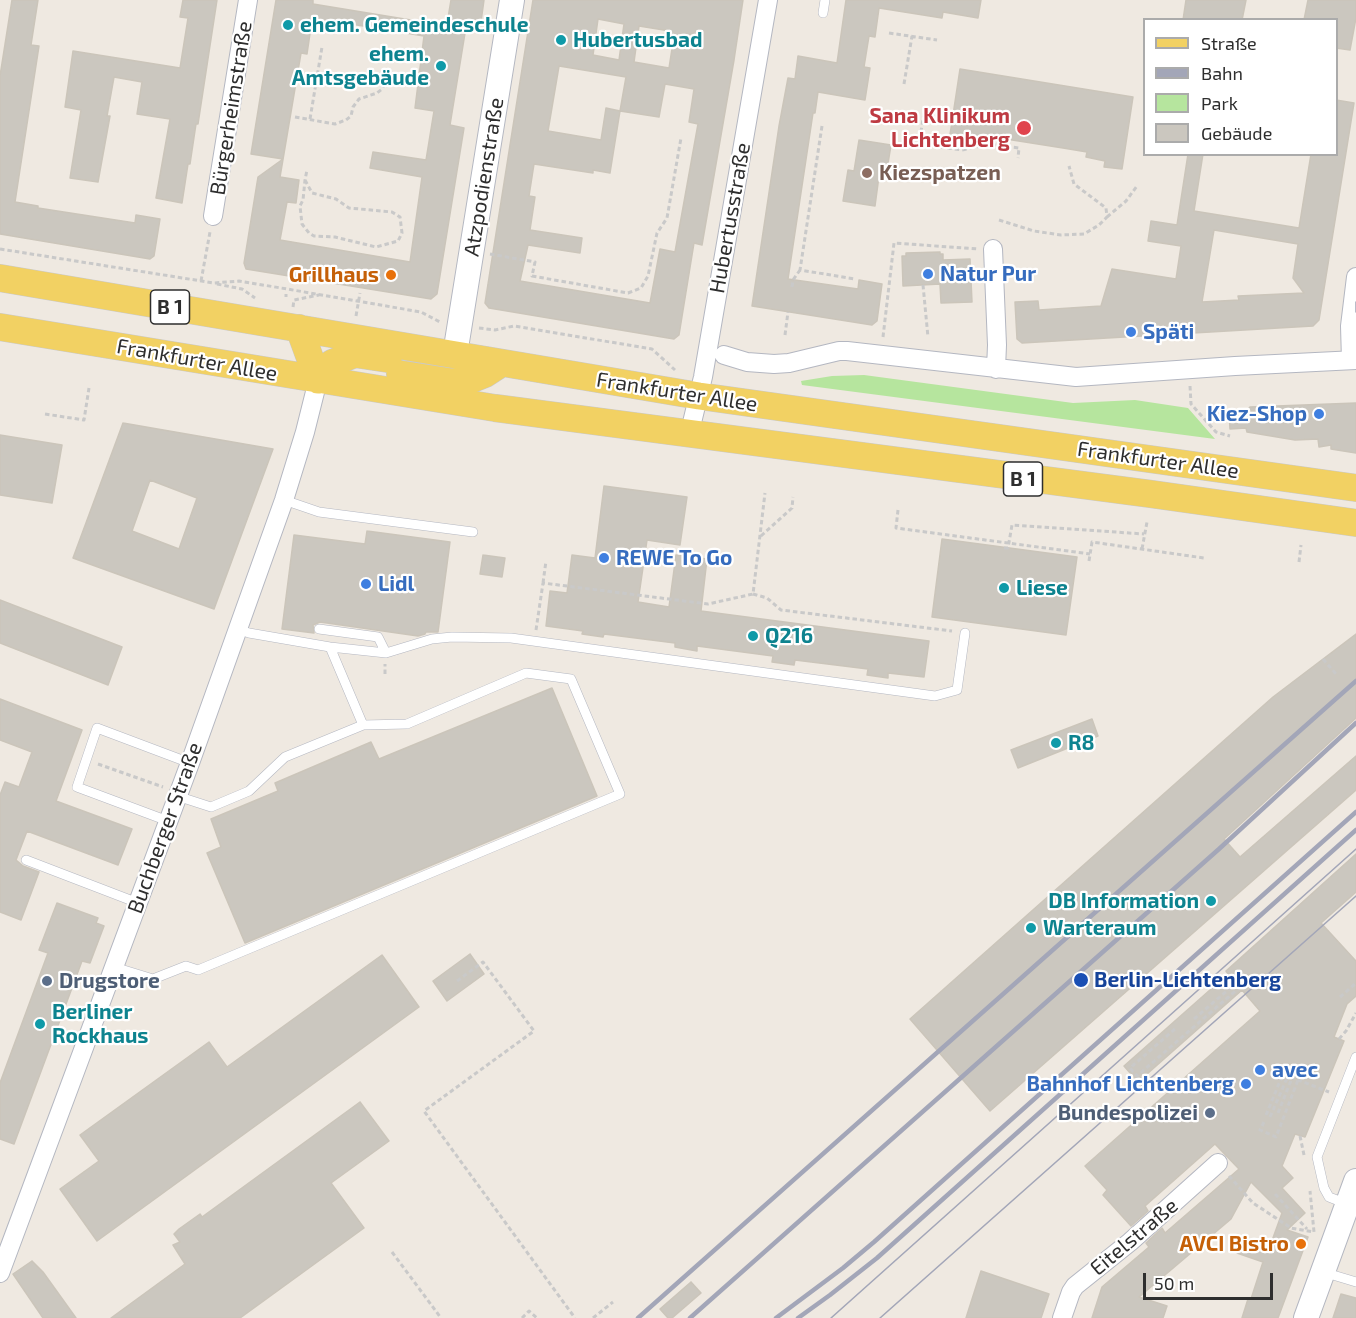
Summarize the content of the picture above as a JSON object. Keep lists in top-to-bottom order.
{
  "streets": {
    "main road": ["B 1", "Frankfurter Allee"],
    "street": [
      "Bürgerheimstraße",
      "Atzpodienstraße",
      "Hubertusstraße",
      "Buchberger Straße",
      "Eitelstraße"
    ]
  },
  "crossings": [
    ["Atzpodienstraße", "Frankfurter Allee"],
    ["Hubertusstraße", "Frankfurter Allee"],
    ["Frankfurter Allee", "Buchberger Straße"]
  ],
  "places": [
    "ehem. Gemeindeschule",
    "Hubertusbad",
    "ehem. Amtsgebäude",
    "Sana Klinikum Lichtenberg",
    "Kiezspatzen",
    "Natur Pur",
    "Grillhaus",
    "Späti",
    "Kiez-Shop",
    "REWE To Go",
    "Lidl",
    "Liese",
    "Q216",
    "R8",
    "DB Information",
    "Warteraum",
    "Berlin-Lichtenberg",
    "Drugstore",
    "Berliner Rockhaus",
    "avec",
    "Bahnhof Lichtenberg",
    "Bundespolizei",
    "AVCI Bistro"
  ],
  "legend": [
    "Straße",
    "Bahn",
    "Park",
    "Gebäude"
  ],
  "scale_bar": "50 m"
}
